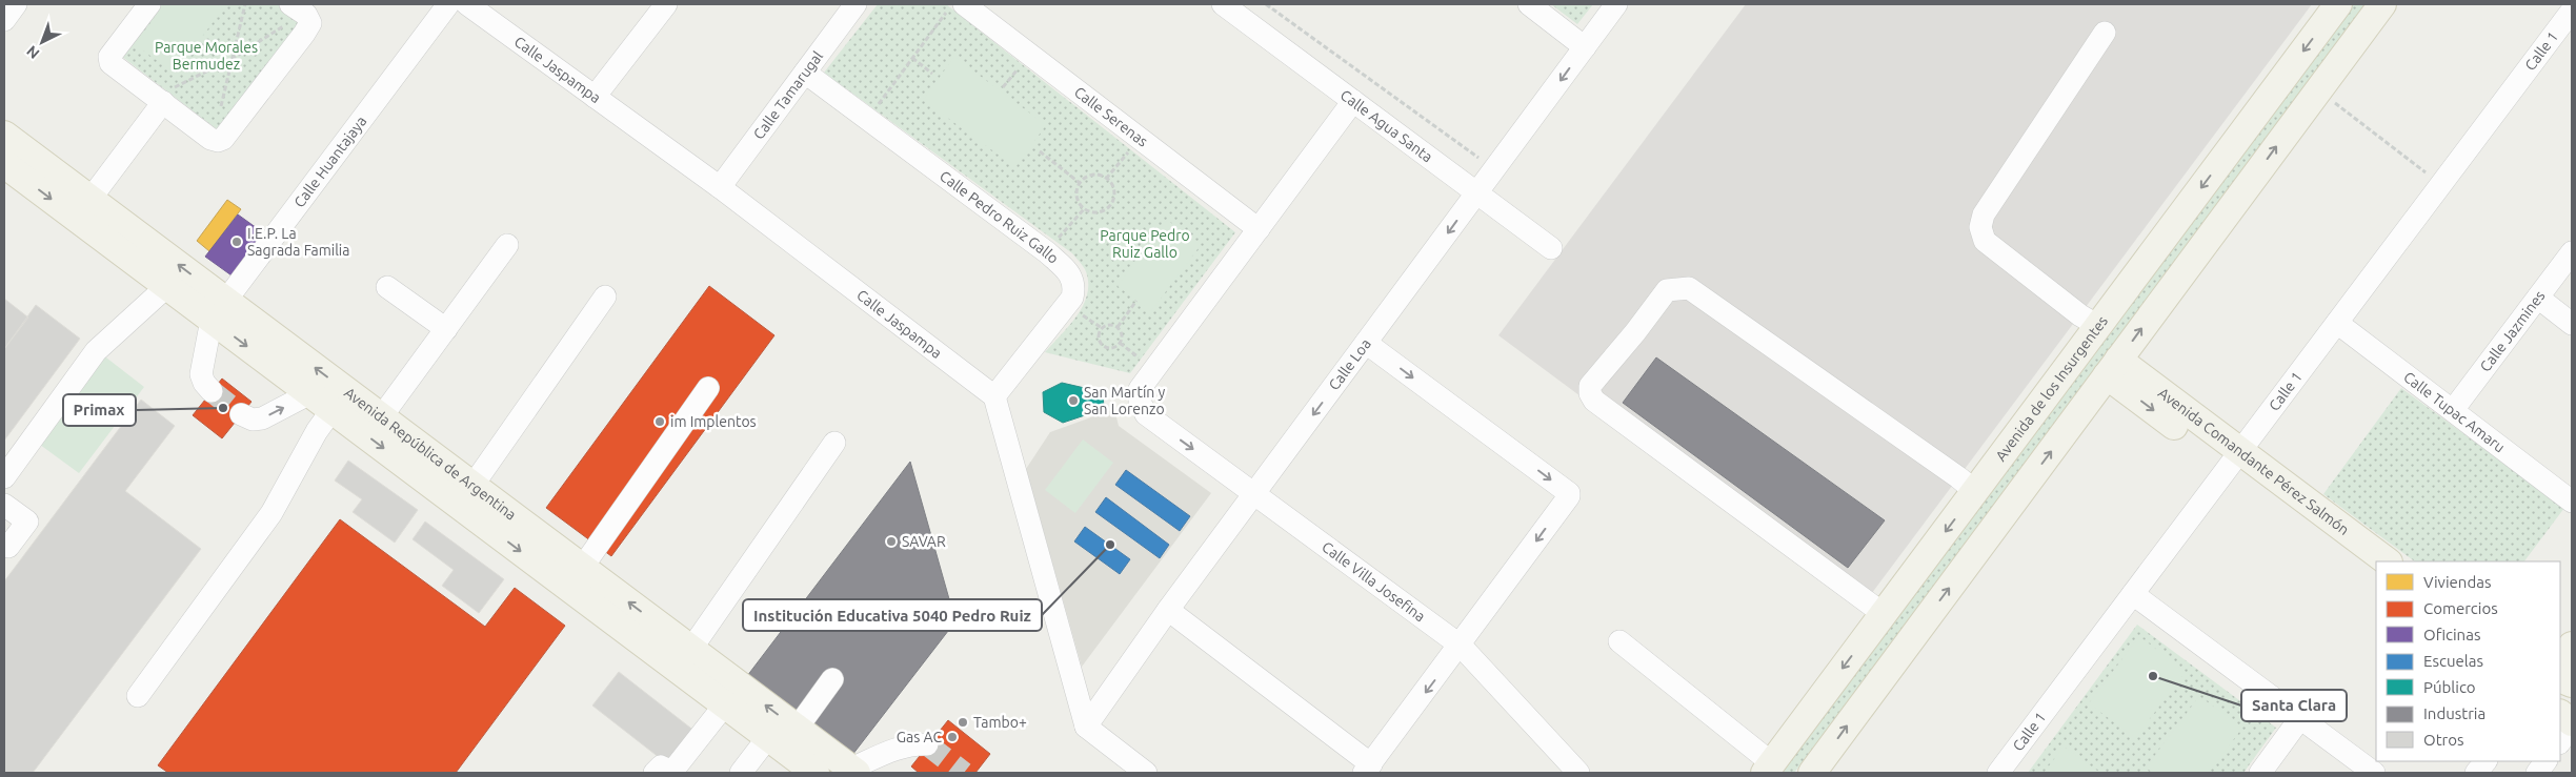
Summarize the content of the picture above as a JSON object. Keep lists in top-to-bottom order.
{
  "streets": {
    "main road": ["Avenida de los Insurgentes", "Avenida República de Argentina", "Avenida Comandante Pérez Salmón"],
    "street": [
      "Calle 1",
      "Calle Jaspampa",
      "Calle Tamarugal",
      "Calle Serenas",
      "Calle Agua Santa",
      "Calle Huantajaya",
      "Calle Pedro Ruiz Gallo",
      "Calle Jazmines",
      "Calle Loa",
      "Calle Tupac Amaru",
      "Calle Villa Josefina"
    ]
  },
  "crossings": [
    ["Calle 1", "Calle Tupac Amaru"],
    ["Calle 1", "Avenida Comandante Pérez Salmón"],
    ["Calle Jaspampa", "Calle Tamarugal"],
    ["Calle Jaspampa", "Calle Pedro Ruiz Gallo"],
    ["Calle Tamarugal", "Calle Pedro Ruiz Gallo"],
    ["Calle Serenas", "Calle Villa Josefina"],
    ["Calle Agua Santa", "Calle Loa"],
    ["Calle Huantajaya", "Avenida República de Argentina"],
    ["Calle Jazmines", "Calle Tupac Amaru"],
    ["Calle Loa", "Calle Villa Josefina"]
  ],
  "parks": ["Parque Morales Bermudez", "Parque Pedro Ruiz Gallo"],
  "places": [
    "I.E.P. La Sagrada Familia",
    "San Martín y San Lorenzo",
    "Primax",
    "im Implentos",
    "SAVAR",
    "Institución Educativa 5040 Pedro Ruiz",
    "Santa Clara",
    "Tambo+",
    "Gas AC"
  ],
  "legend": [
    "Viviendas",
    "Comercios",
    "Oficinas",
    "Escuelas",
    "Público",
    "Industria",
    "Otros"
  ],
  "north": "bottom left"
}
